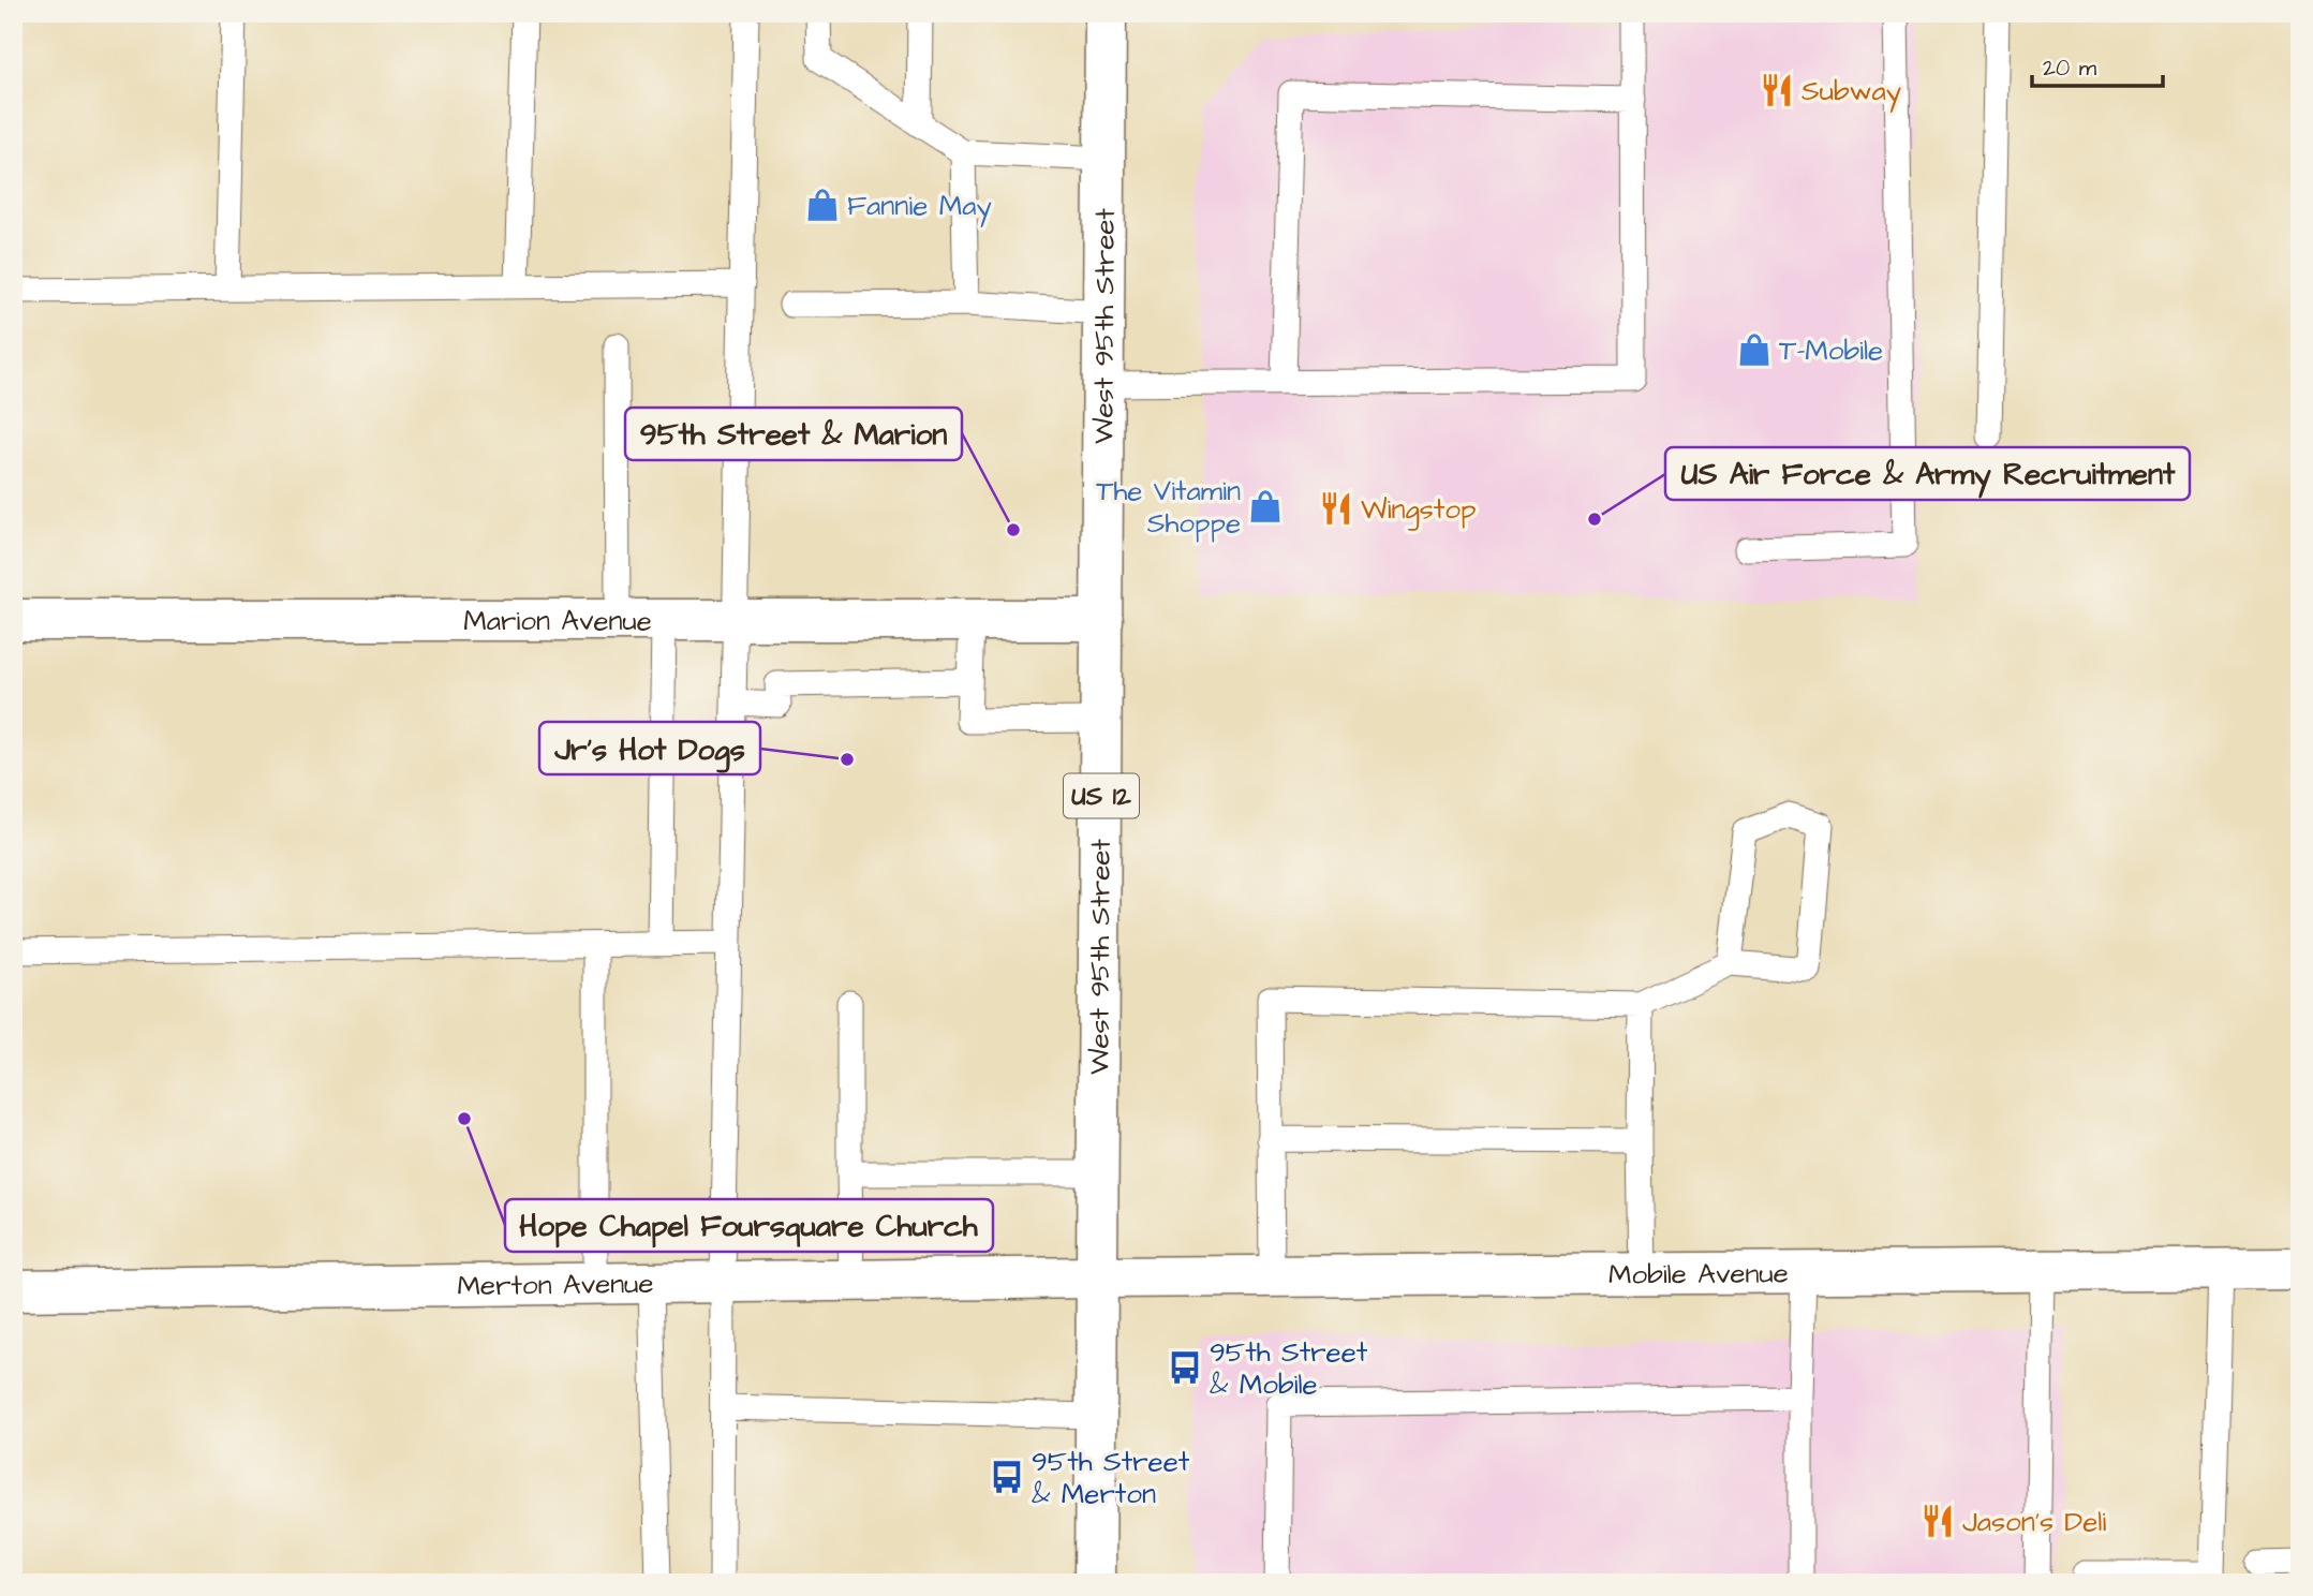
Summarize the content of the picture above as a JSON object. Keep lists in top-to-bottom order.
{
  "streets": {
    "street": [
      "West 95th Street",
      "Marion Avenue",
      "US 12",
      "Mobile Avenue",
      "Merton Avenue"
    ]
  },
  "crossings": [
    ["West 95th Street", "Marion Avenue"],
    ["West 95th Street", "Mobile Avenue"],
    ["West 95th Street", "Merton Avenue"],
    ["Mobile Avenue", "Merton Avenue"]
  ],
  "places": {
    "restaurant": ["Subway", "Wingstop", "Jason's Deli"],
    "shop": ["Fannie May", "T-Mobile", "The Vitamin Shoppe"],
    "other": [
      "US Air Force & Army Recruitment",
      "95th Street & Marion",
      "Jr's Hot Dogs",
      "Hope Chapel Foursquare Church"
    ],
    "bus stop": ["95th Street & Mobile", "95th Street & Merton"]
  },
  "scale_bar": "20 m"
}
